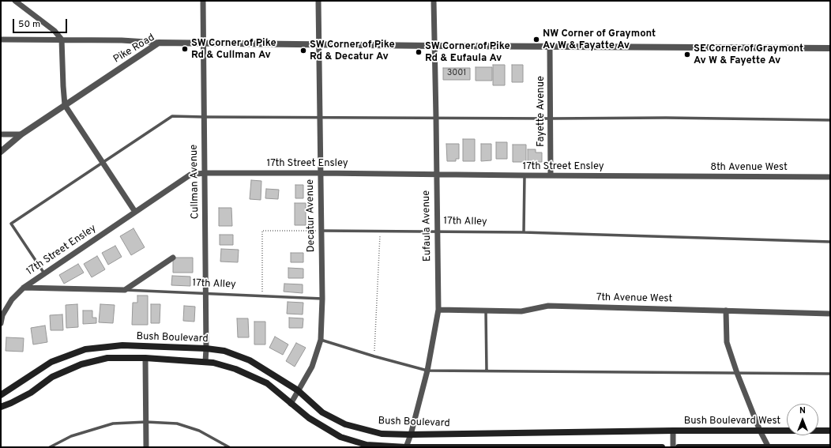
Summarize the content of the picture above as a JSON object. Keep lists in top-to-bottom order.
{
  "streets": {
    "main road": ["Bush Boulevard", "Bush Boulevard West"],
    "street": [
      "Pike Road",
      "Fayette Avenue",
      "17th Street Ensley",
      "8th Avenue West",
      "Cullman Avenue",
      "Decatur Avenue",
      "17th Alley",
      "Eufaula Avenue",
      "7th Avenue West"
    ]
  },
  "crossings": [
    ["Pike Road", "Fayette Avenue"],
    ["Pike Road", "Cullman Avenue"],
    ["Pike Road", "Decatur Avenue"],
    ["Pike Road", "Eufaula Avenue"],
    ["Fayette Avenue", "17th Street Ensley"],
    ["17th Street Ensley", "8th Avenue West"],
    ["17th Street Ensley", "Cullman Avenue"],
    ["17th Street Ensley", "Decatur Avenue"],
    ["17th Street Ensley", "17th Alley"],
    ["17th Street Ensley", "Eufaula Avenue"],
    ["Cullman Avenue", "17th Alley"],
    ["Cullman Avenue", "Bush Boulevard"],
    ["Decatur Avenue", "17th Alley"],
    ["Decatur Avenue", "Bush Boulevard"],
    ["17th Alley", "Eufaula Avenue"],
    ["Eufaula Avenue", "7th Avenue West"],
    ["Eufaula Avenue", "Bush Boulevard"],
    ["Bush Boulevard", "Bush Boulevard West"]
  ],
  "places": [
    "NW Corner of Graymont Av W & Fayatte Av",
    "SW Corner of Pike Rd & Cullman Av",
    "SW Corner of Pike Rd & Decatur Av",
    "SW Corner of Pike Rd & Eufaula Av",
    "SE Corner of Graymont Av W & Fayette Av"
  ],
  "house_numbers": ["3001"],
  "scale_bar": "50 m",
  "north": "top"
}
